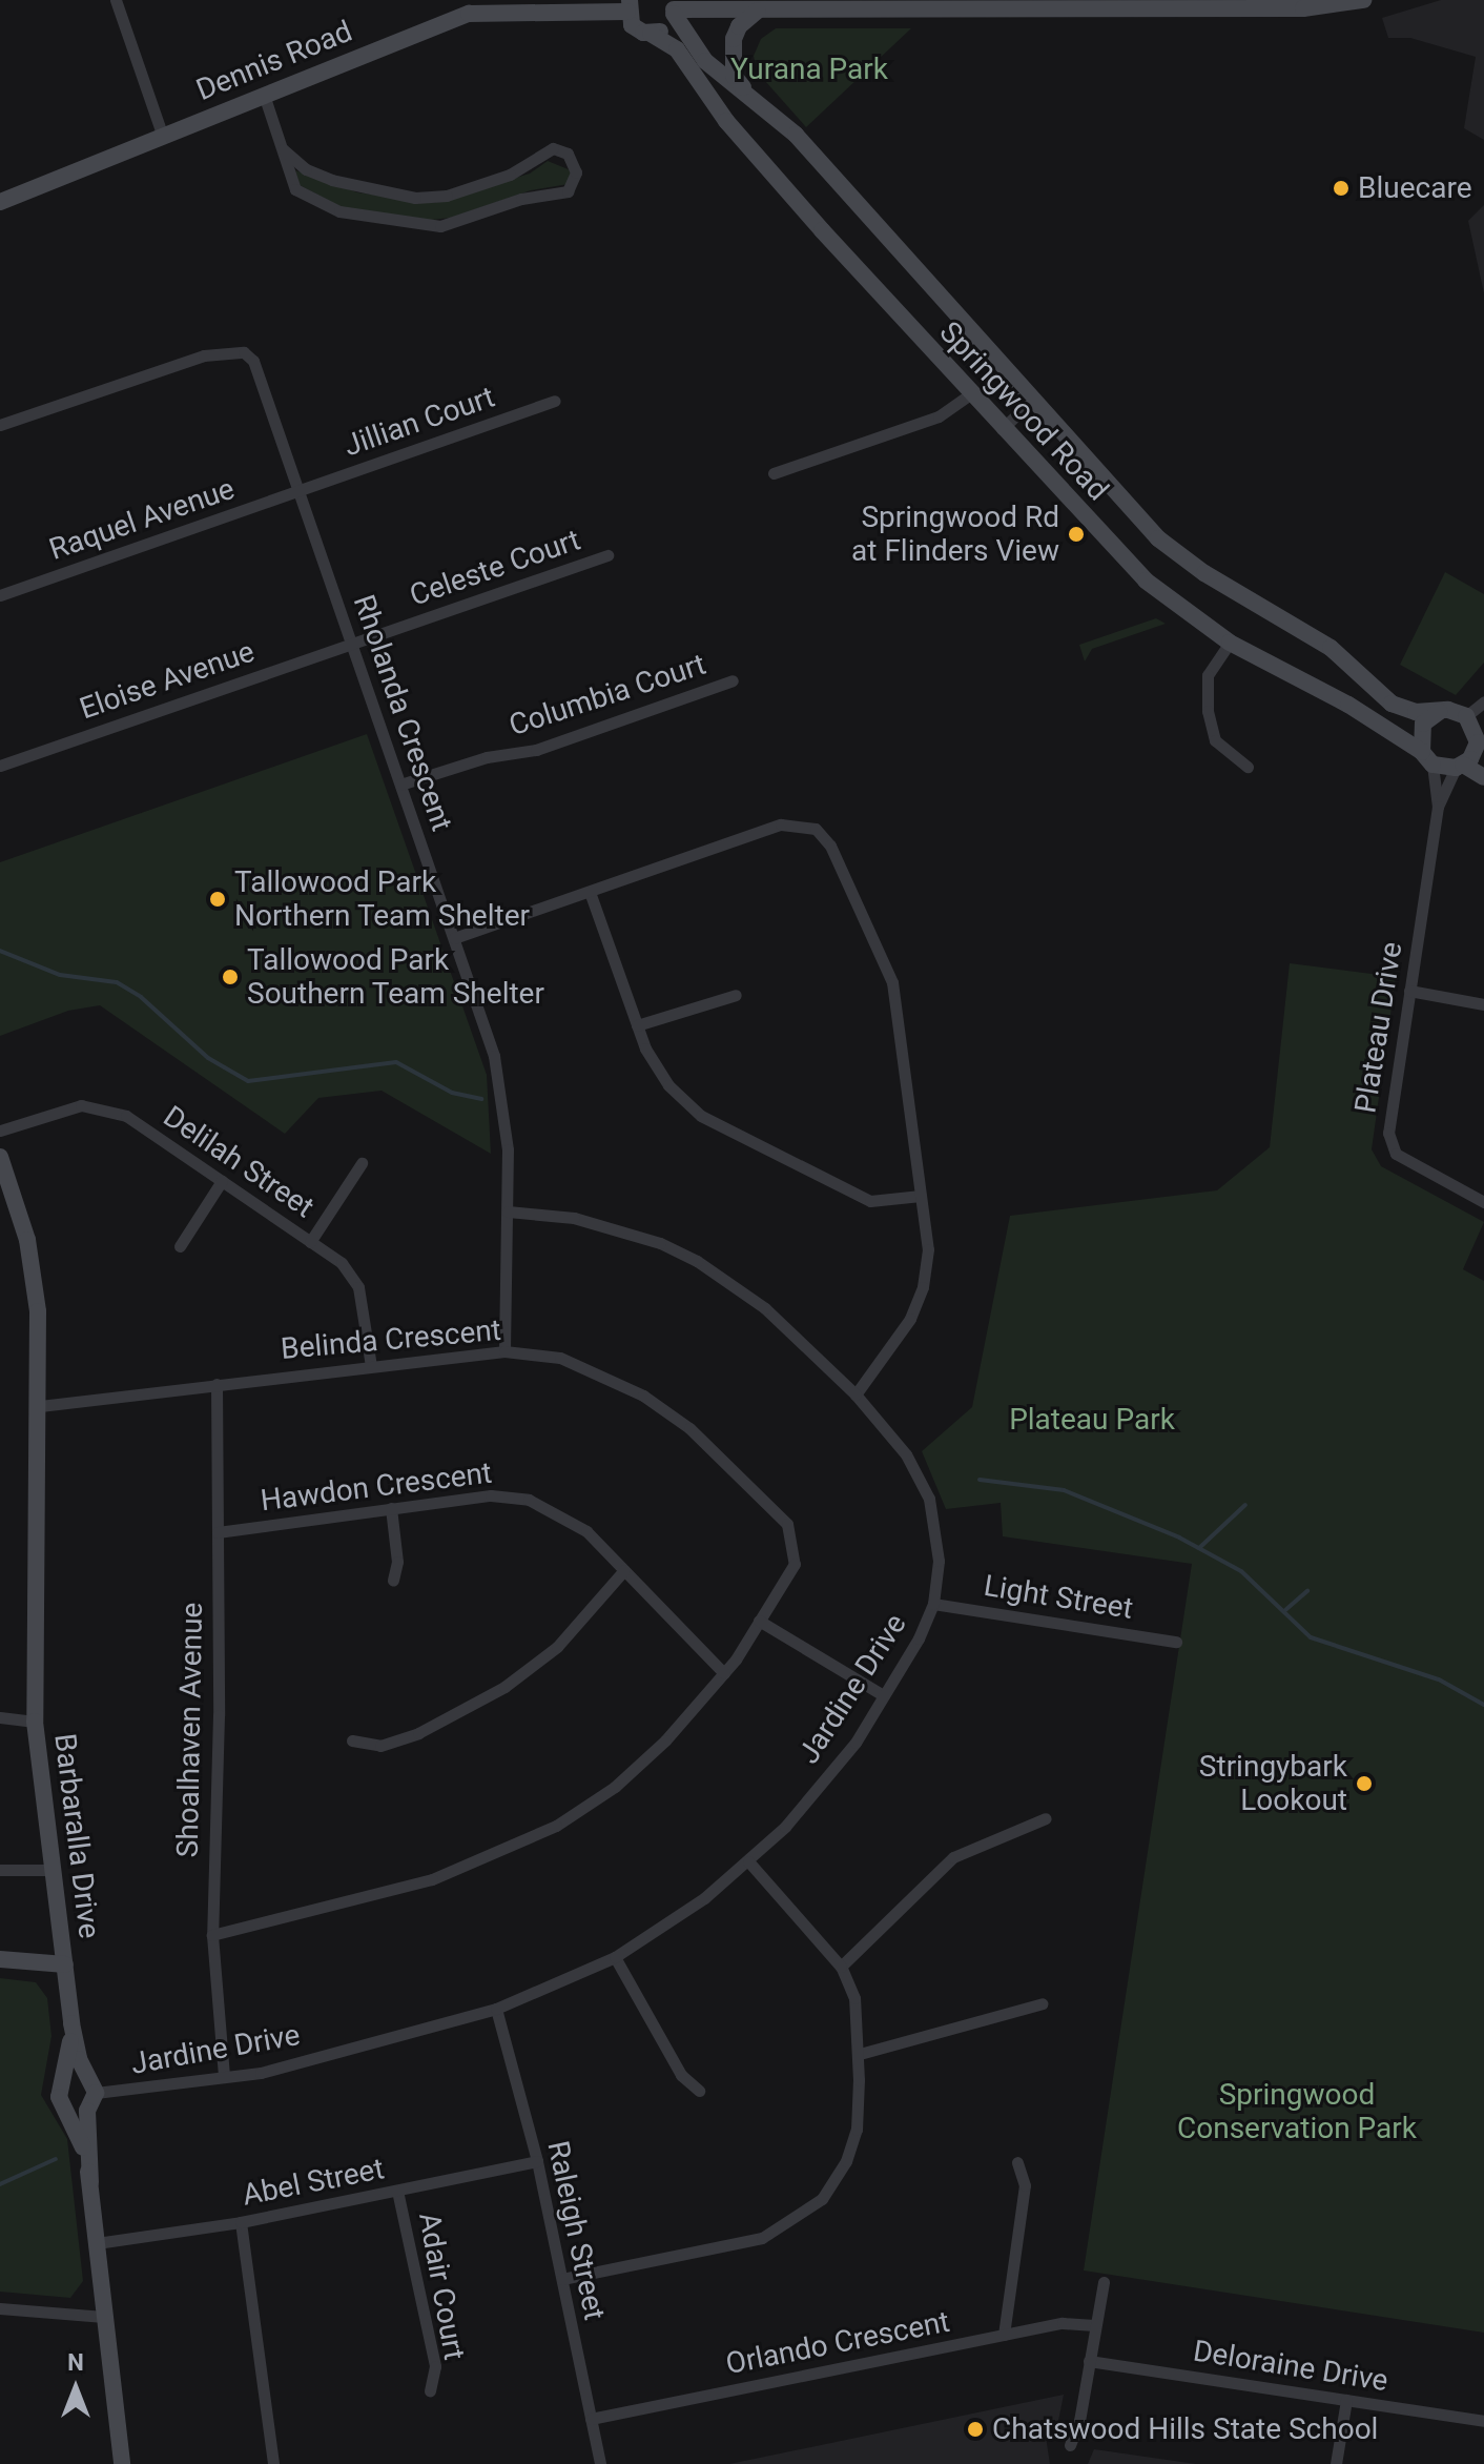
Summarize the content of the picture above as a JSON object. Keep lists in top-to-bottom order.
{
  "streets": {
    "street": [
      "Dennis Road",
      "Springwood Road",
      "Jillian Court",
      "Raquel Avenue",
      "Celeste Court",
      "Eloise Avenue",
      "Columbia Court",
      "Rholanda Crescent",
      "Plateau Drive",
      "Delilah Street",
      "Belinda Crescent",
      "Hawdon Crescent",
      "Light Street",
      "Jardine Drive",
      "Shoalhaven Avenue",
      "Barbaralla Drive",
      "Abel Street",
      "Raleigh Street",
      "Adair Court",
      "Orlando Crescent",
      "Deloraine Drive"
    ]
  },
  "crossings": [
    ["Dennis Road", "Springwood Road"],
    ["Springwood Road", "Plateau Drive"],
    ["Jillian Court", "Raquel Avenue"],
    ["Jillian Court", "Rholanda Crescent"],
    ["Raquel Avenue", "Rholanda Crescent"],
    ["Celeste Court", "Eloise Avenue"],
    ["Celeste Court", "Rholanda Crescent"],
    ["Eloise Avenue", "Rholanda Crescent"],
    ["Columbia Court", "Rholanda Crescent"],
    ["Rholanda Crescent", "Belinda Crescent"],
    ["Rholanda Crescent", "Jardine Drive"],
    ["Delilah Street", "Belinda Crescent"],
    ["Belinda Crescent", "Hawdon Crescent"],
    ["Belinda Crescent", "Shoalhaven Avenue"],
    ["Belinda Crescent", "Barbaralla Drive"],
    ["Hawdon Crescent", "Shoalhaven Avenue"],
    ["Light Street", "Jardine Drive"],
    ["Jardine Drive", "Shoalhaven Avenue"],
    ["Jardine Drive", "Barbaralla Drive"],
    ["Jardine Drive", "Raleigh Street"],
    ["Barbaralla Drive", "Abel Street"],
    ["Abel Street", "Raleigh Street"],
    ["Abel Street", "Adair Court"],
    ["Raleigh Street", "Orlando Crescent"]
  ],
  "parks": ["Yurana Park", "Plateau Park", "Springwood Conservation Park"],
  "places": [
    "Bluecare",
    "Springwood Rd at Flinders View",
    "Tallowood Park Northern Team Shelter",
    "Tallowood Park Southern Team Shelter",
    "Stringybark Lookout",
    "Chatswood Hills State School"
  ],
  "north": "top"
}
